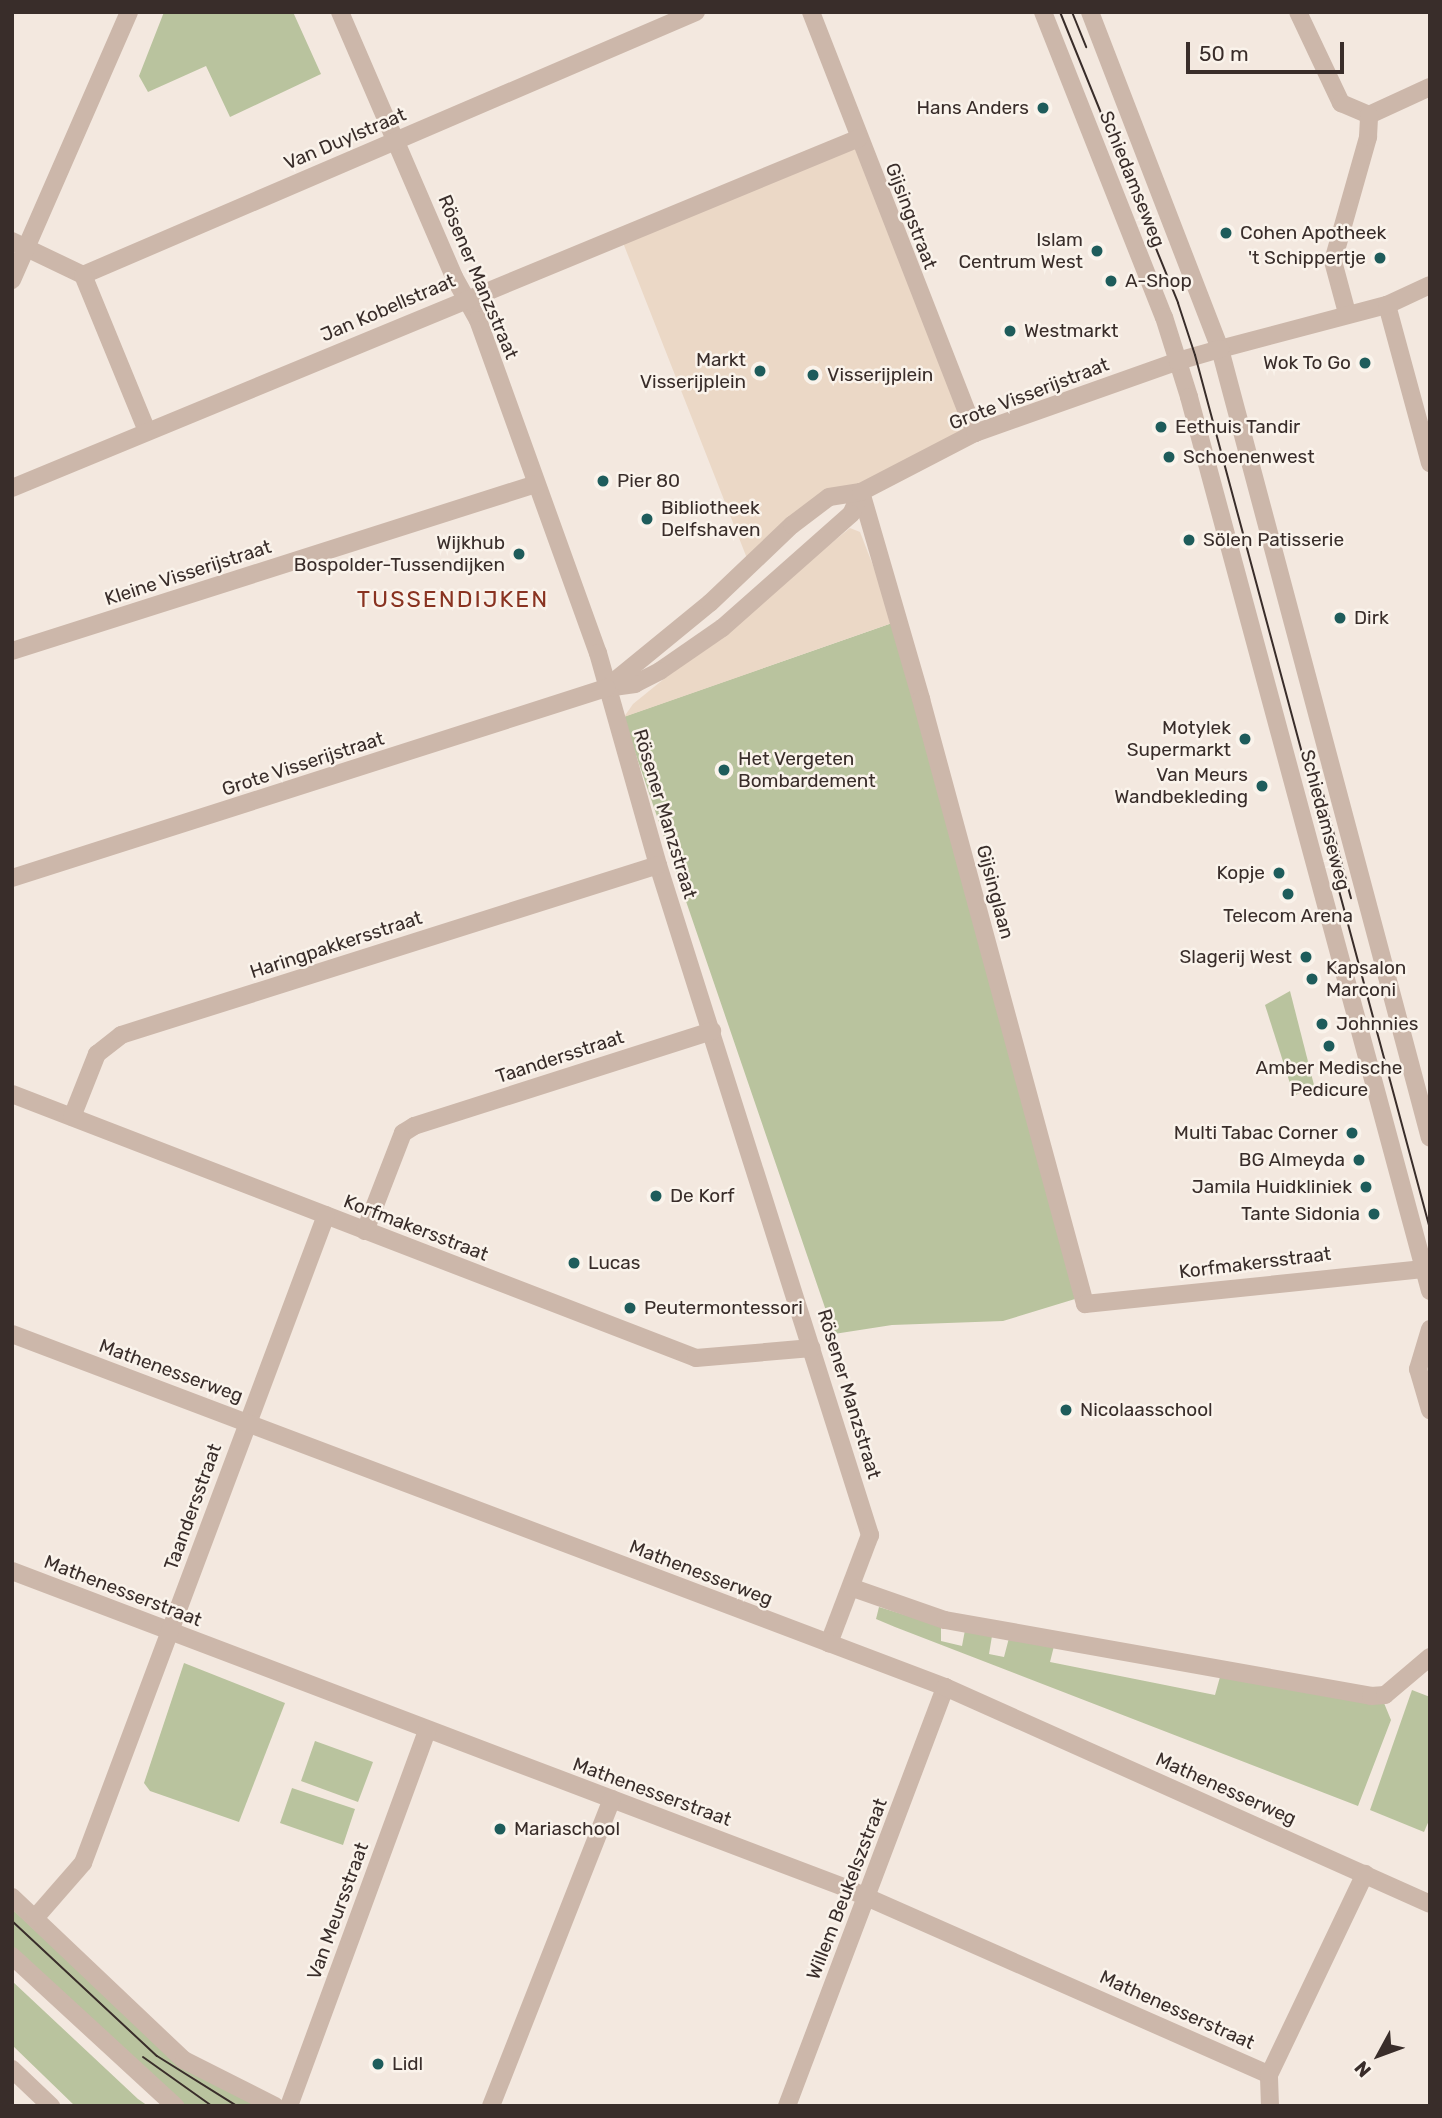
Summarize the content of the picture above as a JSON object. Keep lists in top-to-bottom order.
{
  "streets": {
    "street": [
      "Van Duylstraat",
      "Schiedamseweg",
      "Gijsingstraat",
      "Rösener Manzstraat",
      "Jan Kobellstraat",
      "Grote Visserijstraat",
      "Kleine Visserijstraat",
      "Gijsinglaan",
      "Haringpakkersstraat",
      "Taandersstraat",
      "Korfmakersstraat",
      "Mathenesserweg",
      "Mathenesserstraat",
      "Willem Beukelszstraat",
      "Van Meursstraat"
    ]
  },
  "crossings": [
    ["Van Duylstraat", "Rösener Manzstraat"],
    ["Schiedamseweg", "Grote Visserijstraat"],
    ["Schiedamseweg", "Korfmakersstraat"],
    ["Gijsingstraat", "Jan Kobellstraat"],
    ["Gijsingstraat", "Grote Visserijstraat"],
    ["Rösener Manzstraat", "Jan Kobellstraat"],
    ["Rösener Manzstraat", "Grote Visserijstraat"],
    ["Rösener Manzstraat", "Kleine Visserijstraat"],
    ["Rösener Manzstraat", "Haringpakkersstraat"],
    ["Rösener Manzstraat", "Taandersstraat"],
    ["Rösener Manzstraat", "Korfmakersstraat"],
    ["Rösener Manzstraat", "Mathenesserweg"],
    ["Grote Visserijstraat", "Gijsinglaan"],
    ["Gijsinglaan", "Korfmakersstraat"],
    ["Haringpakkersstraat", "Korfmakersstraat"],
    ["Taandersstraat", "Korfmakersstraat"],
    ["Taandersstraat", "Mathenesserweg"],
    ["Taandersstraat", "Mathenesserstraat"],
    ["Mathenesserweg", "Willem Beukelszstraat"],
    ["Mathenesserstraat", "Willem Beukelszstraat"],
    ["Mathenesserstraat", "Van Meursstraat"]
  ],
  "districts": ["TUSSENDIJKEN"],
  "places": [
    "Hans Anders",
    "Cohen Apotheek",
    "Islam Centrum West",
    "'t Schippertje",
    "A-Shop",
    "Westmarkt",
    "Wok To Go",
    "Markt Visserijplein",
    "Visserijplein",
    "Eethuis Tandir",
    "Schoenenwest",
    "Pier 80",
    "Bibliotheek Delfshaven",
    "Sölen Patisserie",
    "Wijkhub Bospolder-Tussendijken",
    "Dirk",
    "Motylek Supermarkt",
    "Het Vergeten Bombardement",
    "Van Meurs Wandbekleding",
    "Kopje",
    "Telecom Arena",
    "Slagerij West",
    "Kapsalon Marconi",
    "Johnnies",
    "Amber Medische Pedicure",
    "Multi Tabac Corner",
    "BG Almeyda",
    "Jamila Huidkliniek",
    "De Korf",
    "Tante Sidonia",
    "Lucas",
    "Peutermontessori",
    "Nicolaasschool",
    "Mariaschool",
    "Lidl"
  ],
  "scale_bar": "50 m",
  "north": "bottom left"
}
